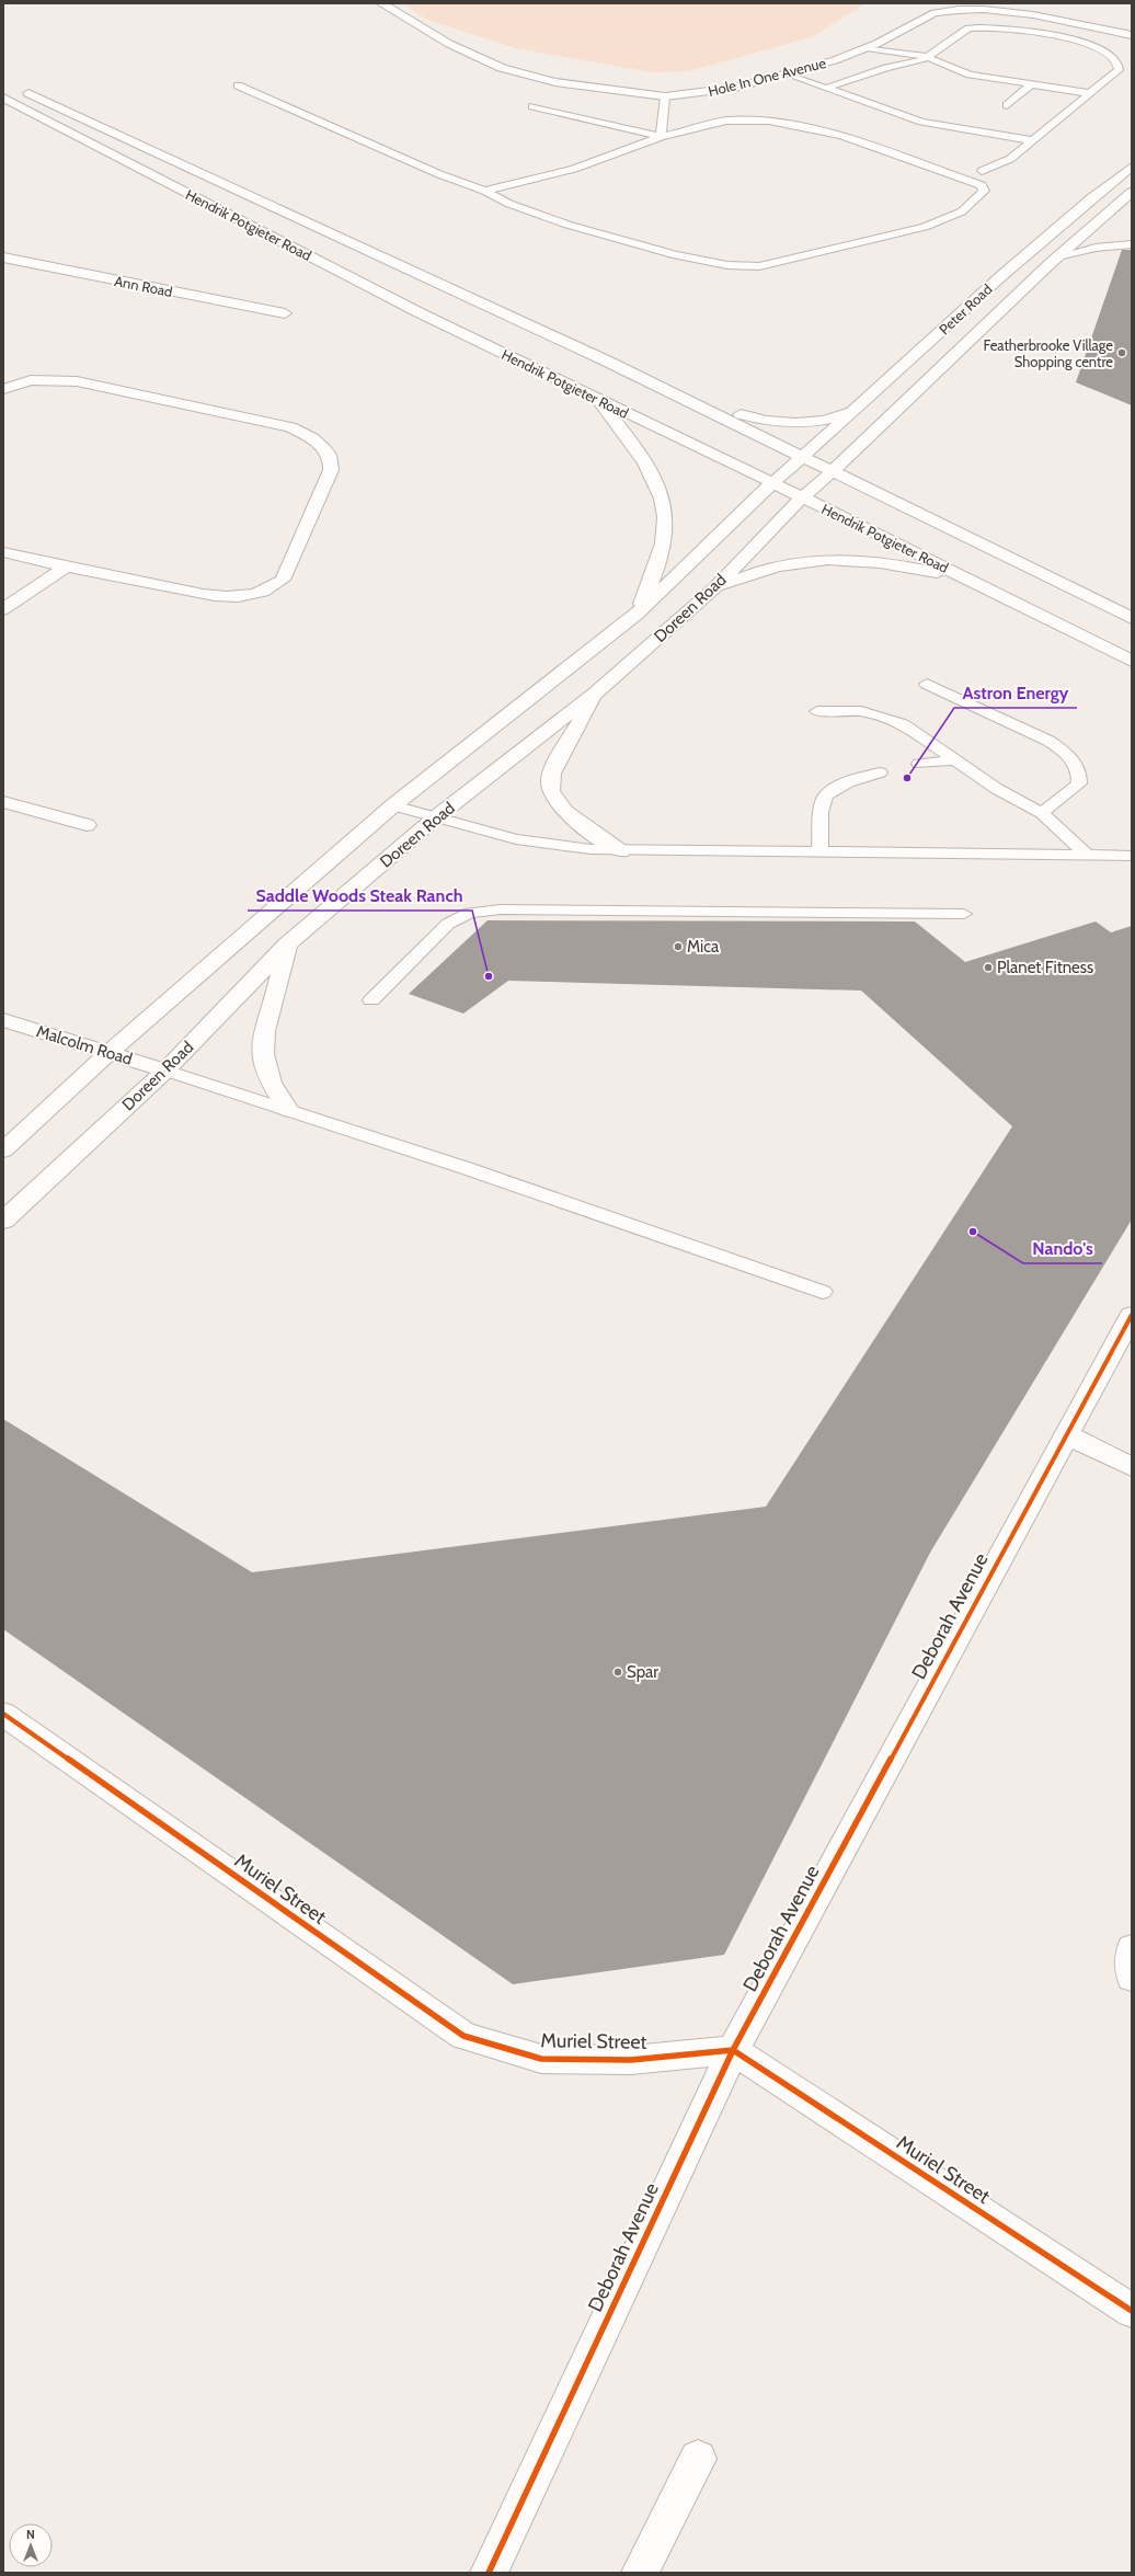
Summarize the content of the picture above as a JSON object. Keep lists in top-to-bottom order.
{
  "streets": {
    "main road": [
      "Hole In One Avenue",
      "Hendrik Potgieter Road",
      "Ann Road",
      "Peter Road",
      "Doreen Road",
      "Malcolm Road",
      "Deborah Avenue",
      "Muriel Street"
    ]
  },
  "crossings": [
    ["Hendrik Potgieter Road", "Peter Road"],
    ["Hendrik Potgieter Road", "Doreen Road"],
    ["Peter Road", "Doreen Road"],
    ["Doreen Road", "Malcolm Road"],
    ["Deborah Avenue", "Muriel Street"]
  ],
  "places": [
    "Featherbrooke Village Shopping centre",
    "Astron Energy",
    "Mica",
    "Planet Fitness",
    "Saddle Woods Steak Ranch",
    "Nando's",
    "Spar"
  ],
  "north": "top"
}
